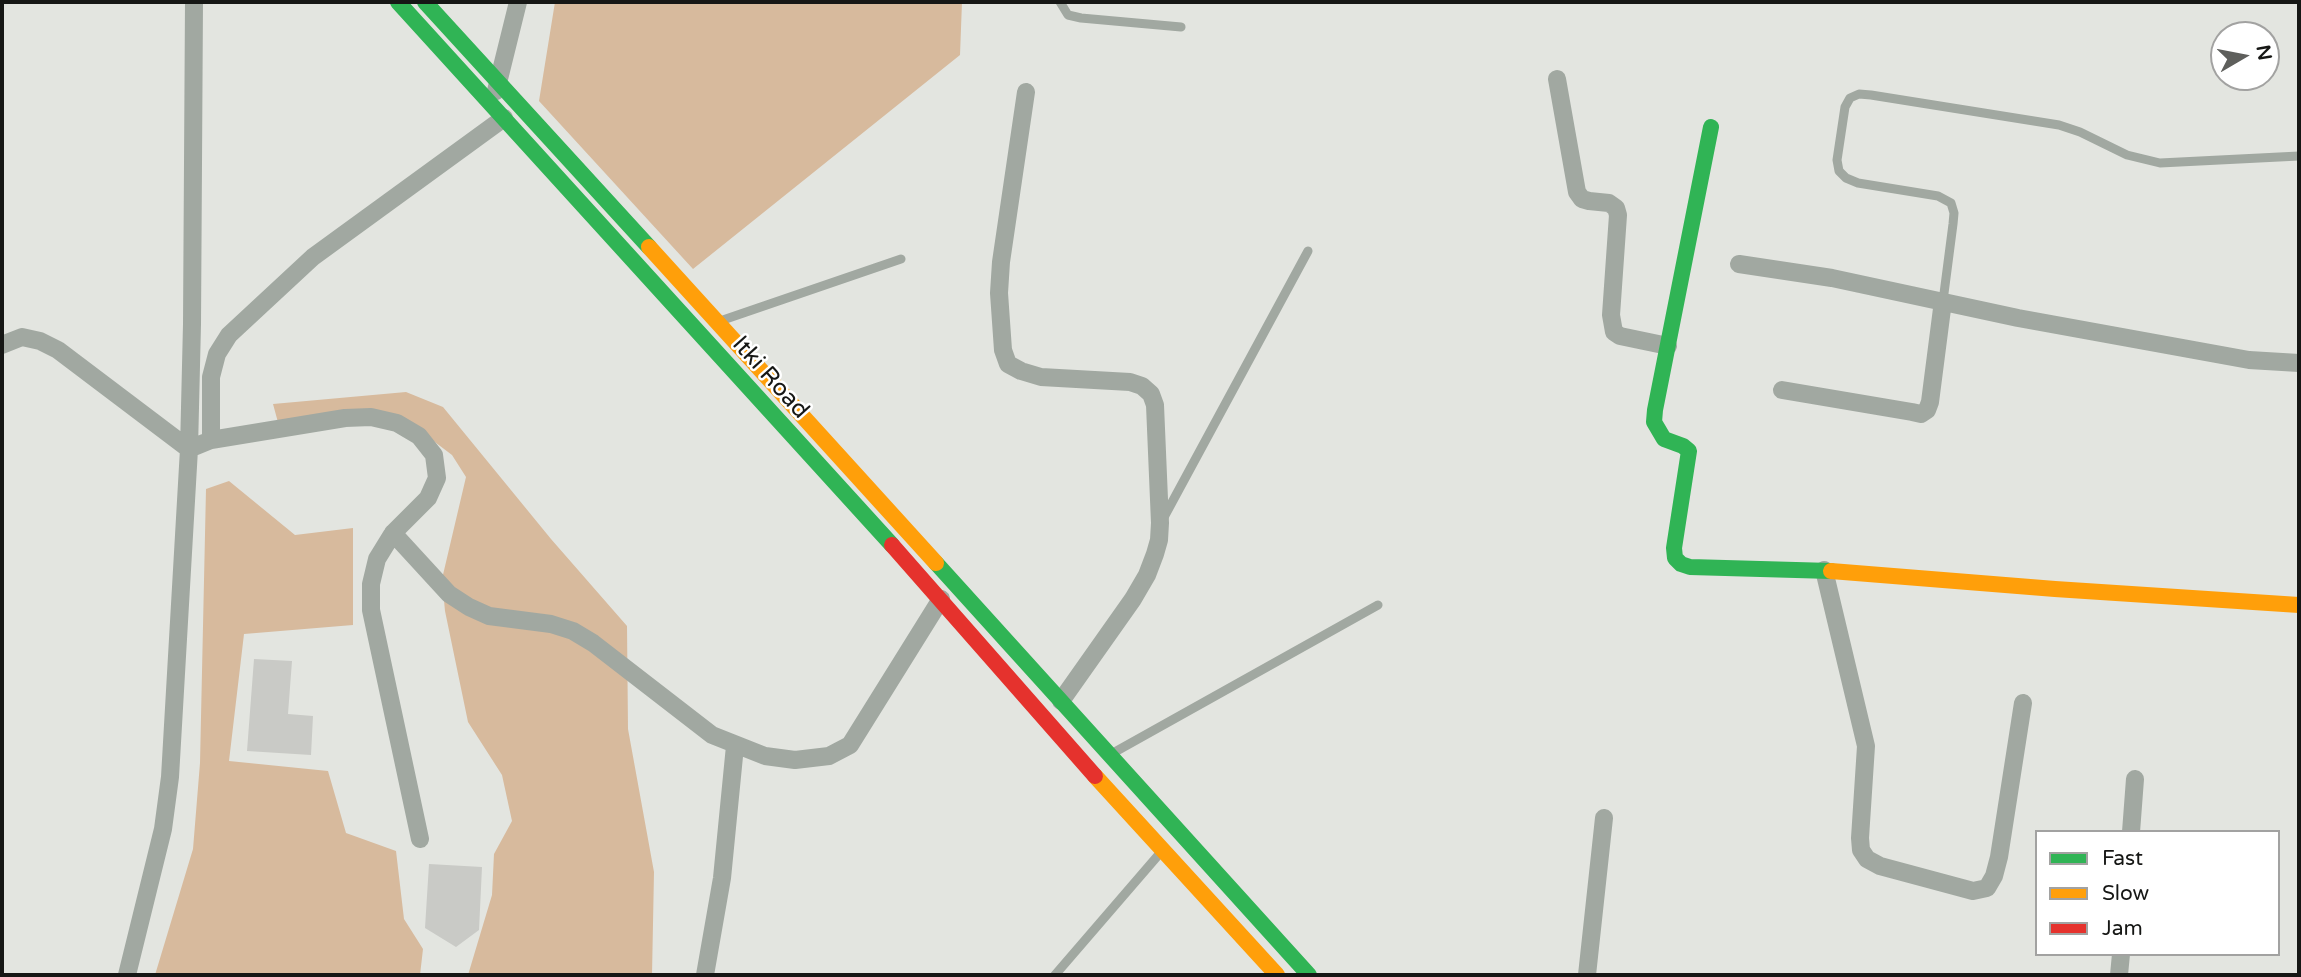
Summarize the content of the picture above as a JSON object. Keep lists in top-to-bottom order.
{
  "streets": {
    "main road": ["Itki Road"]
  },
  "legend": ["Fast", "Slow", "Jam"],
  "north": "right"
}
